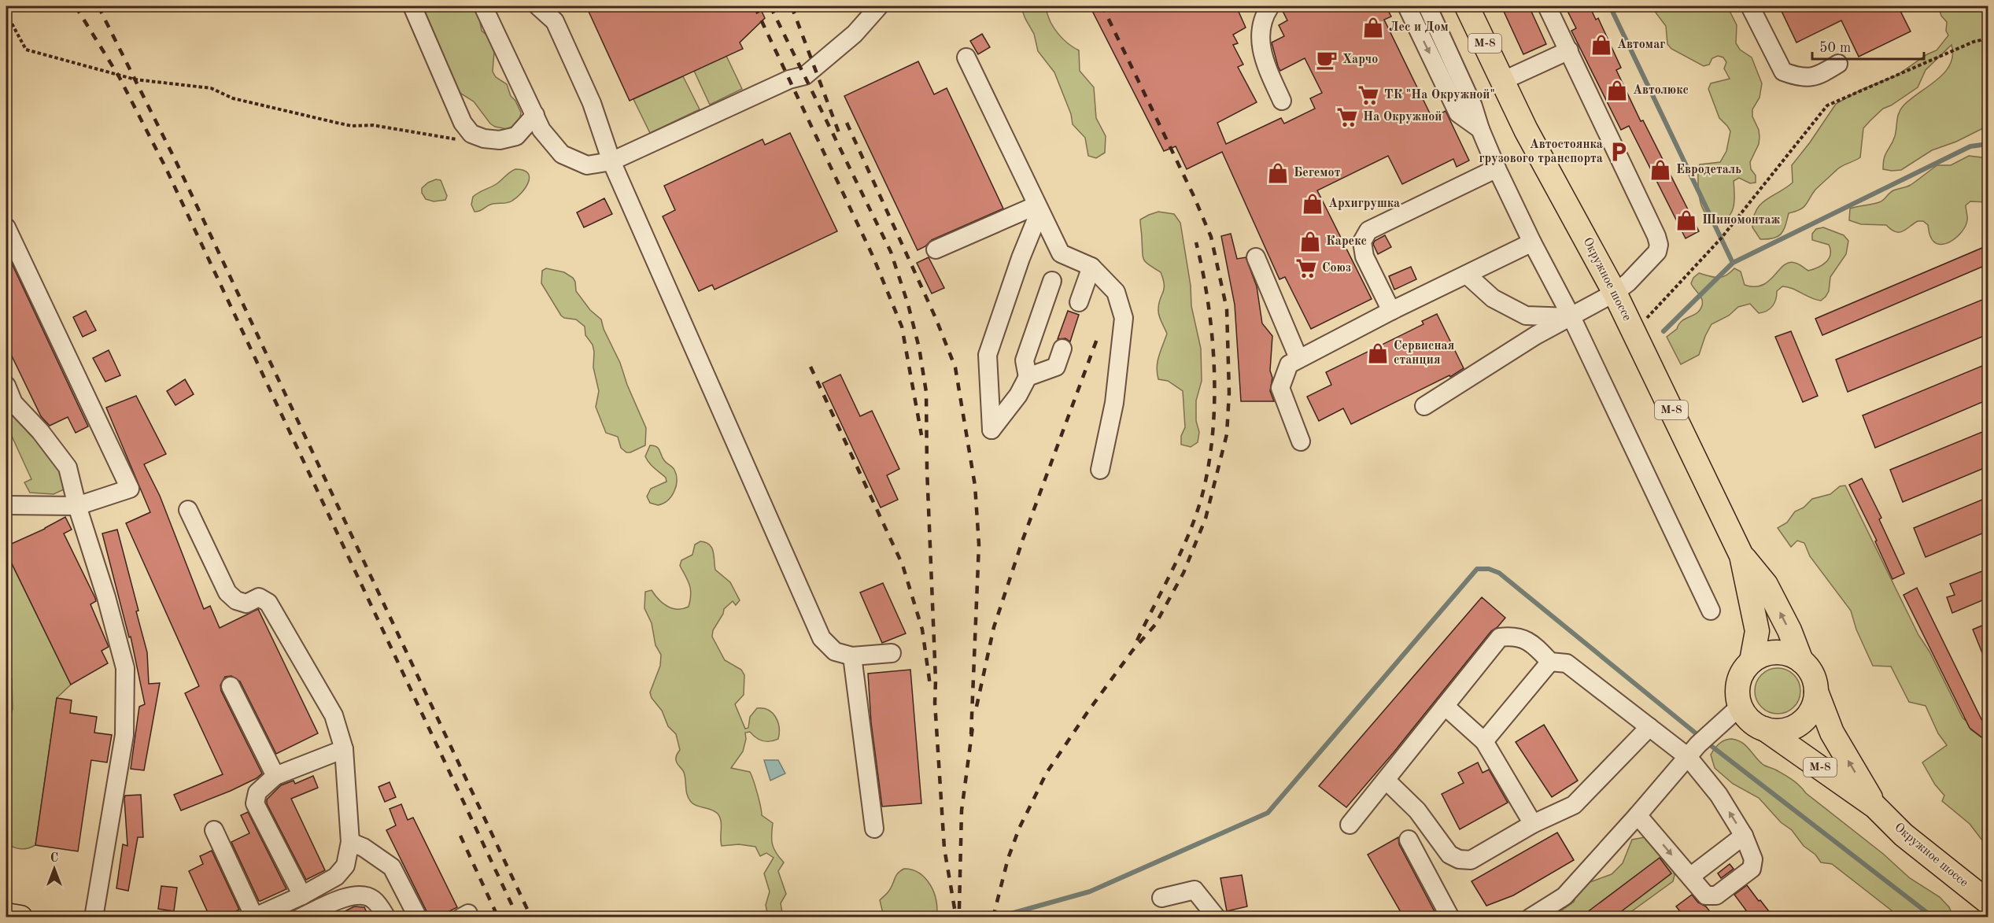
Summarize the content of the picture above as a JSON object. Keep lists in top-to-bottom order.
{
  "streets": {
    "main road": ["М-8", "Окружное шоссе"]
  },
  "places": {
    "shop": [
      "Лес и Дом",
      "Автомаг",
      "Автолюкс",
      "Евродеталь",
      "Бегемот",
      "Архигрушка",
      "Шиномонтаж",
      "Карекс",
      "Сервисная станция"
    ],
    "cafe": ["Харчо"],
    "supermarket": ["ТК \"На Окружной\"", "На Окружной", "Союз"],
    "parking": ["Автостоянка грузового транспорта"]
  },
  "scale_bar": "50 m",
  "north": "top"
}
